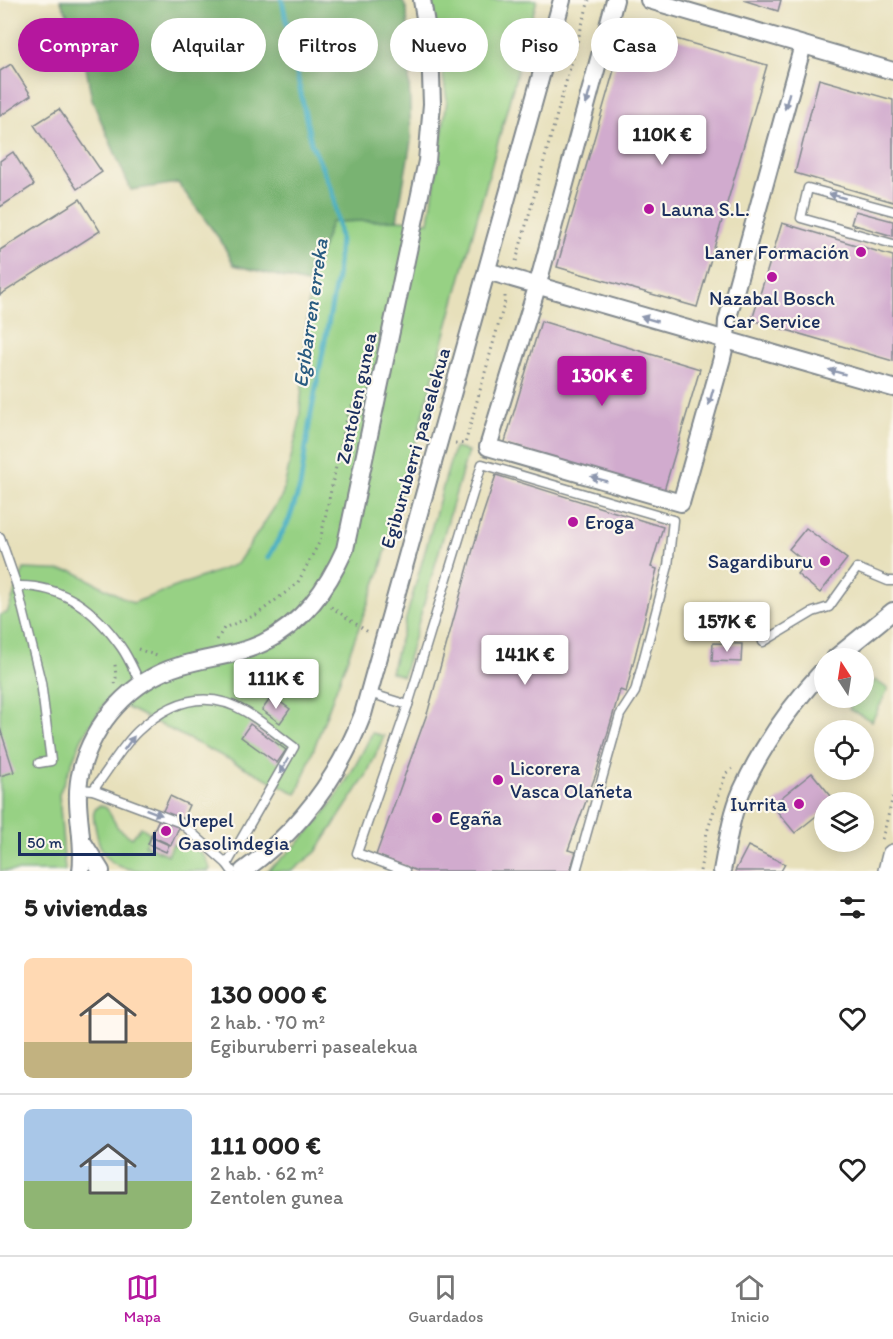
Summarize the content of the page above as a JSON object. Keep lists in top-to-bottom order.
{
  "streets": {
    "street": ["Zentolen gunea", "Egiburuberri pasealekua"]
  },
  "water": ["Egibarren erreka"],
  "places": [
    "Launa S.L.",
    "Laner Formación",
    "Nazabal Bosch Car Service",
    "Eroga",
    "Sagardiburu",
    "Licorera Vasca Olañeta",
    "Iurrita",
    "Egaña",
    "Urepel Gasolindegia"
  ],
  "scale_bar": "50 m",
  "north": "top",
  "page": {
    "chip": [
      "Comprar",
      "Alquilar",
      "Filtros",
      "Nuevo",
      "Piso",
      "Casa"
    ],
    "price": [
      "110K €",
      "130K €",
      "157K €",
      "141K €",
      "111K €"
    ],
    "scale": "50 m",
    "heading": "5 viviendas",
    "list": [
      {
        "name": "130 000 €",
        "note": "2 hab. · 70 m² · Egiburuberri pasealekua"
      },
      {
        "name": "111 000 €",
        "note": "2 hab. · 62 m² · Zentolen gunea"
      }
    ],
    "tabs": ["Mapa", "Guardados", "Inicio"]
  }
}
